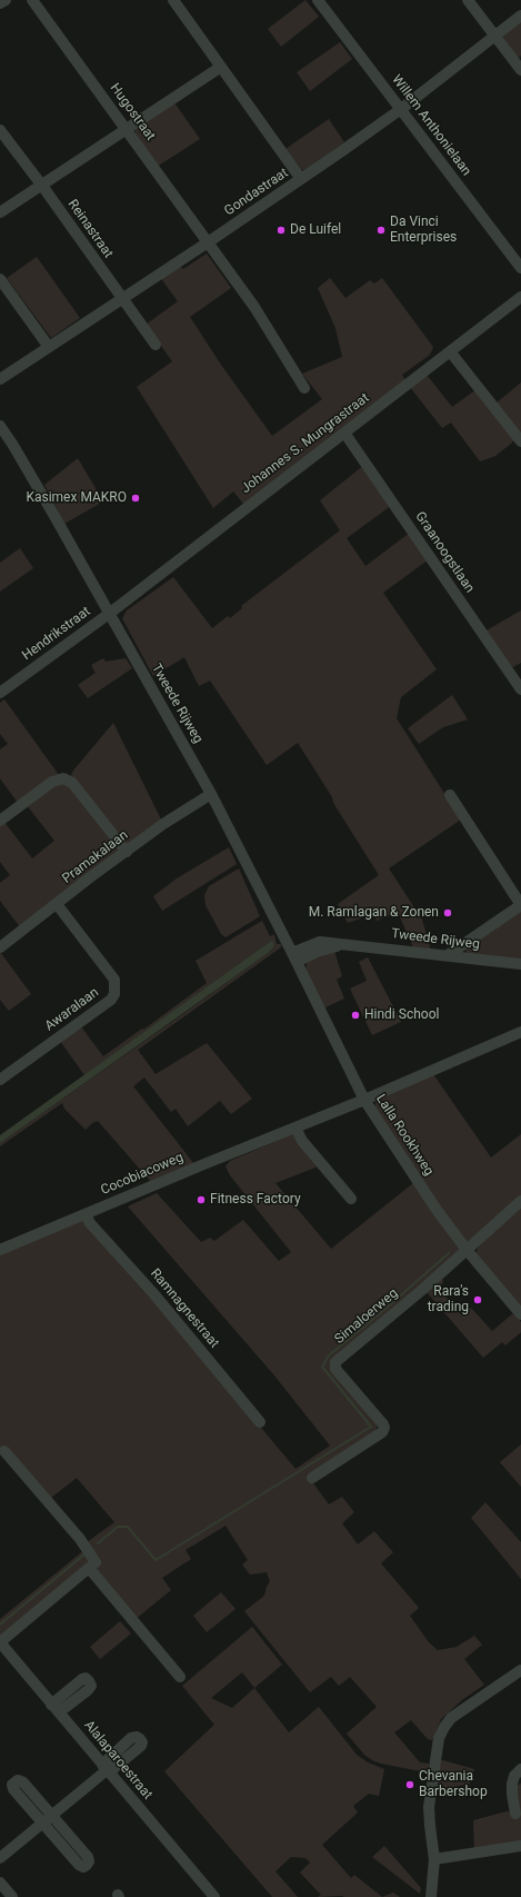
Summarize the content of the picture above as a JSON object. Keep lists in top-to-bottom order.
{
  "streets": {
    "street": [
      "Hugostraat",
      "Willem Anthonielaan",
      "Gondastraat",
      "Reinastraat",
      "Johannes S. Mungrastraat",
      "Graanoogstlaan",
      "Hendrikstraat",
      "Tweede Rijweg",
      "Pramakalaan",
      "Awaralaan",
      "Lalla Rookhweg",
      "Cocobiacoweg",
      "Ramnagnestraat",
      "Simaloerweg",
      "Alalaparoestraat"
    ]
  },
  "crossings": [
    ["Hugostraat", "Gondastraat"],
    ["Willem Anthonielaan", "Gondastraat"],
    ["Gondastraat", "Reinastraat"],
    ["Johannes S. Mungrastraat", "Graanoogstlaan"],
    ["Johannes S. Mungrastraat", "Hendrikstraat"],
    ["Johannes S. Mungrastraat", "Tweede Rijweg"],
    ["Hendrikstraat", "Tweede Rijweg"],
    ["Tweede Rijweg", "Pramakalaan"],
    ["Tweede Rijweg", "Lalla Rookhweg"],
    ["Pramakalaan", "Awaralaan"],
    ["Lalla Rookhweg", "Cocobiacoweg"],
    ["Lalla Rookhweg", "Simaloerweg"],
    ["Cocobiacoweg", "Ramnagnestraat"]
  ],
  "places": [
    "De Luifel",
    "Da Vinci Enterprises",
    "Kasimex MAKRO",
    "M. Ramlagan & Zonen",
    "Hindi School",
    "Fitness Factory",
    "Rara's trading",
    "Chevania Barbershop"
  ]
}
